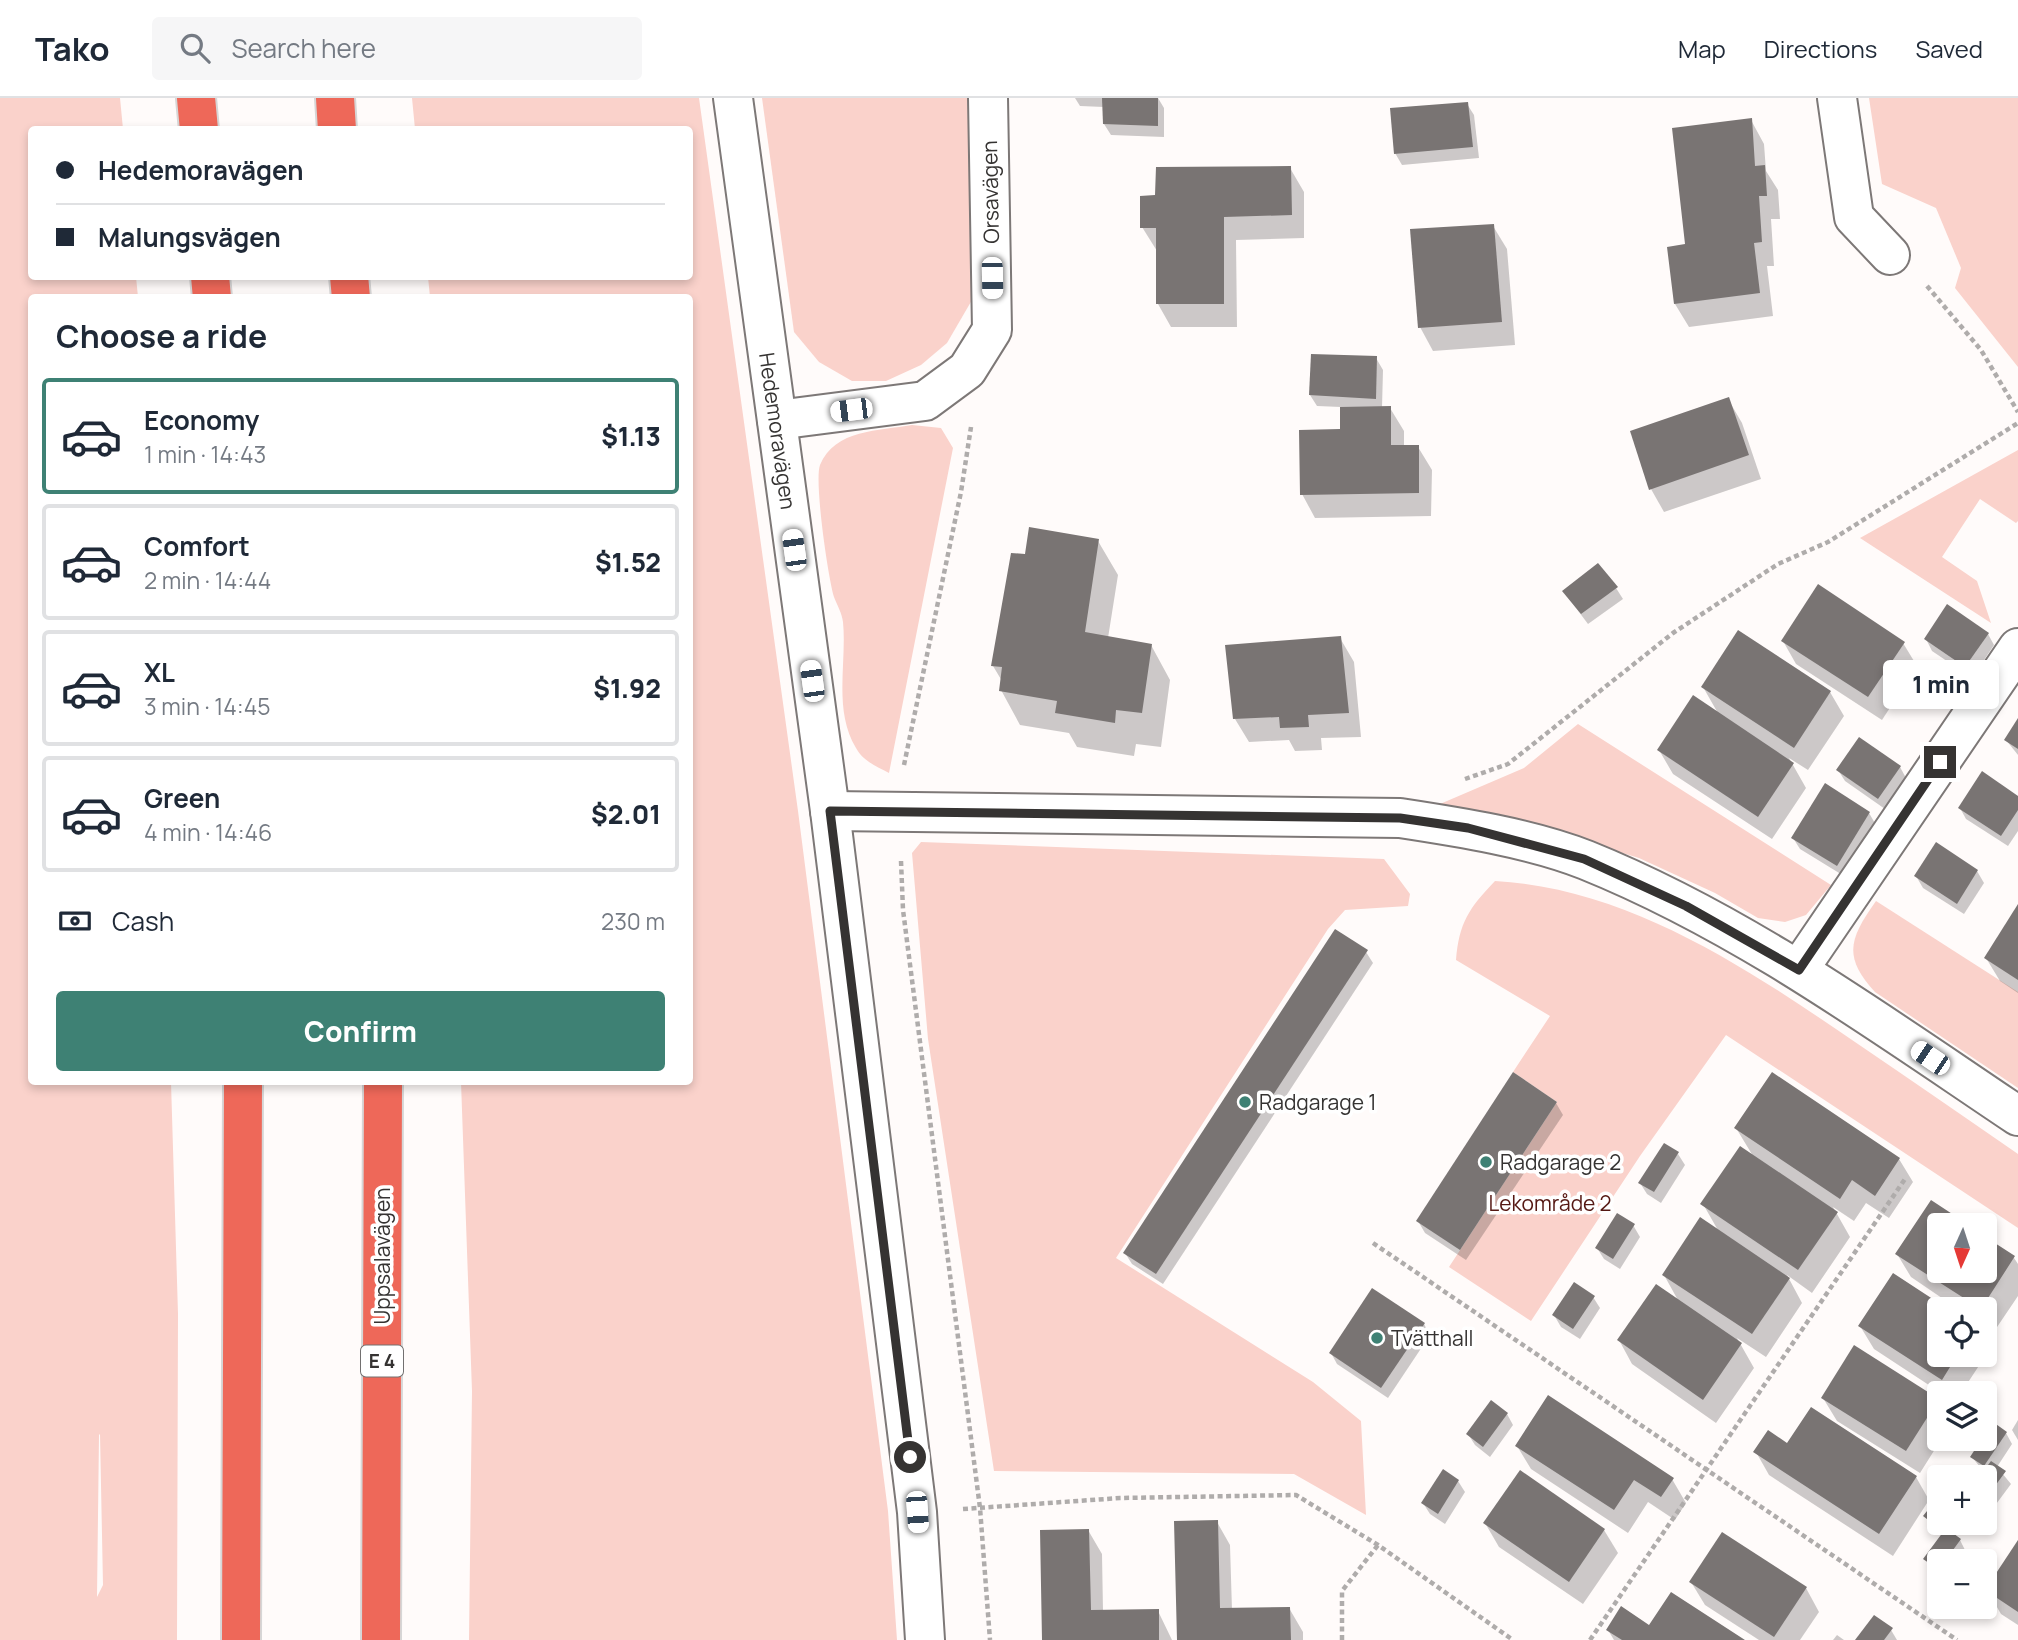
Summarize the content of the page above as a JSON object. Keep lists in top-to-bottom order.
{
  "streets": {
    "highway": ["Uppsalavägen", "E 4"],
    "street": ["Orsavägen", "Hedemoravägen"]
  },
  "crossings": [
    ["Orsavägen", "Hedemoravägen"]
  ],
  "parks": ["Lekområde 2"],
  "places": ["Radgarage 1", "Radgarage 2", "Tvätthall"],
  "north": "bottom",
  "page": {
    "header": "Tako",
    "search": "Search here",
    "nav": ["Map", "Directions", "Saved"],
    "banner": ["Hedemoravägen", "Malungsvägen"],
    "heading": "Choose a ride",
    "list": [
      {
        "name": "Economy",
        "note": "1 min · 14:43",
        "value": "$1.13"
      },
      {
        "name": "Comfort",
        "note": "2 min · 14:44",
        "value": "$1.52"
      },
      {
        "name": "XL",
        "note": "3 min · 14:45",
        "value": "$1.92"
      },
      {
        "name": "Green",
        "note": "4 min · 14:46",
        "value": "$2.01"
      }
    ],
    "bubble": "1 min",
    "pay": ["Cash", "230 m"],
    "buttons": "Confirm",
    "map_buttons": ["+", "−"]
  }
}
